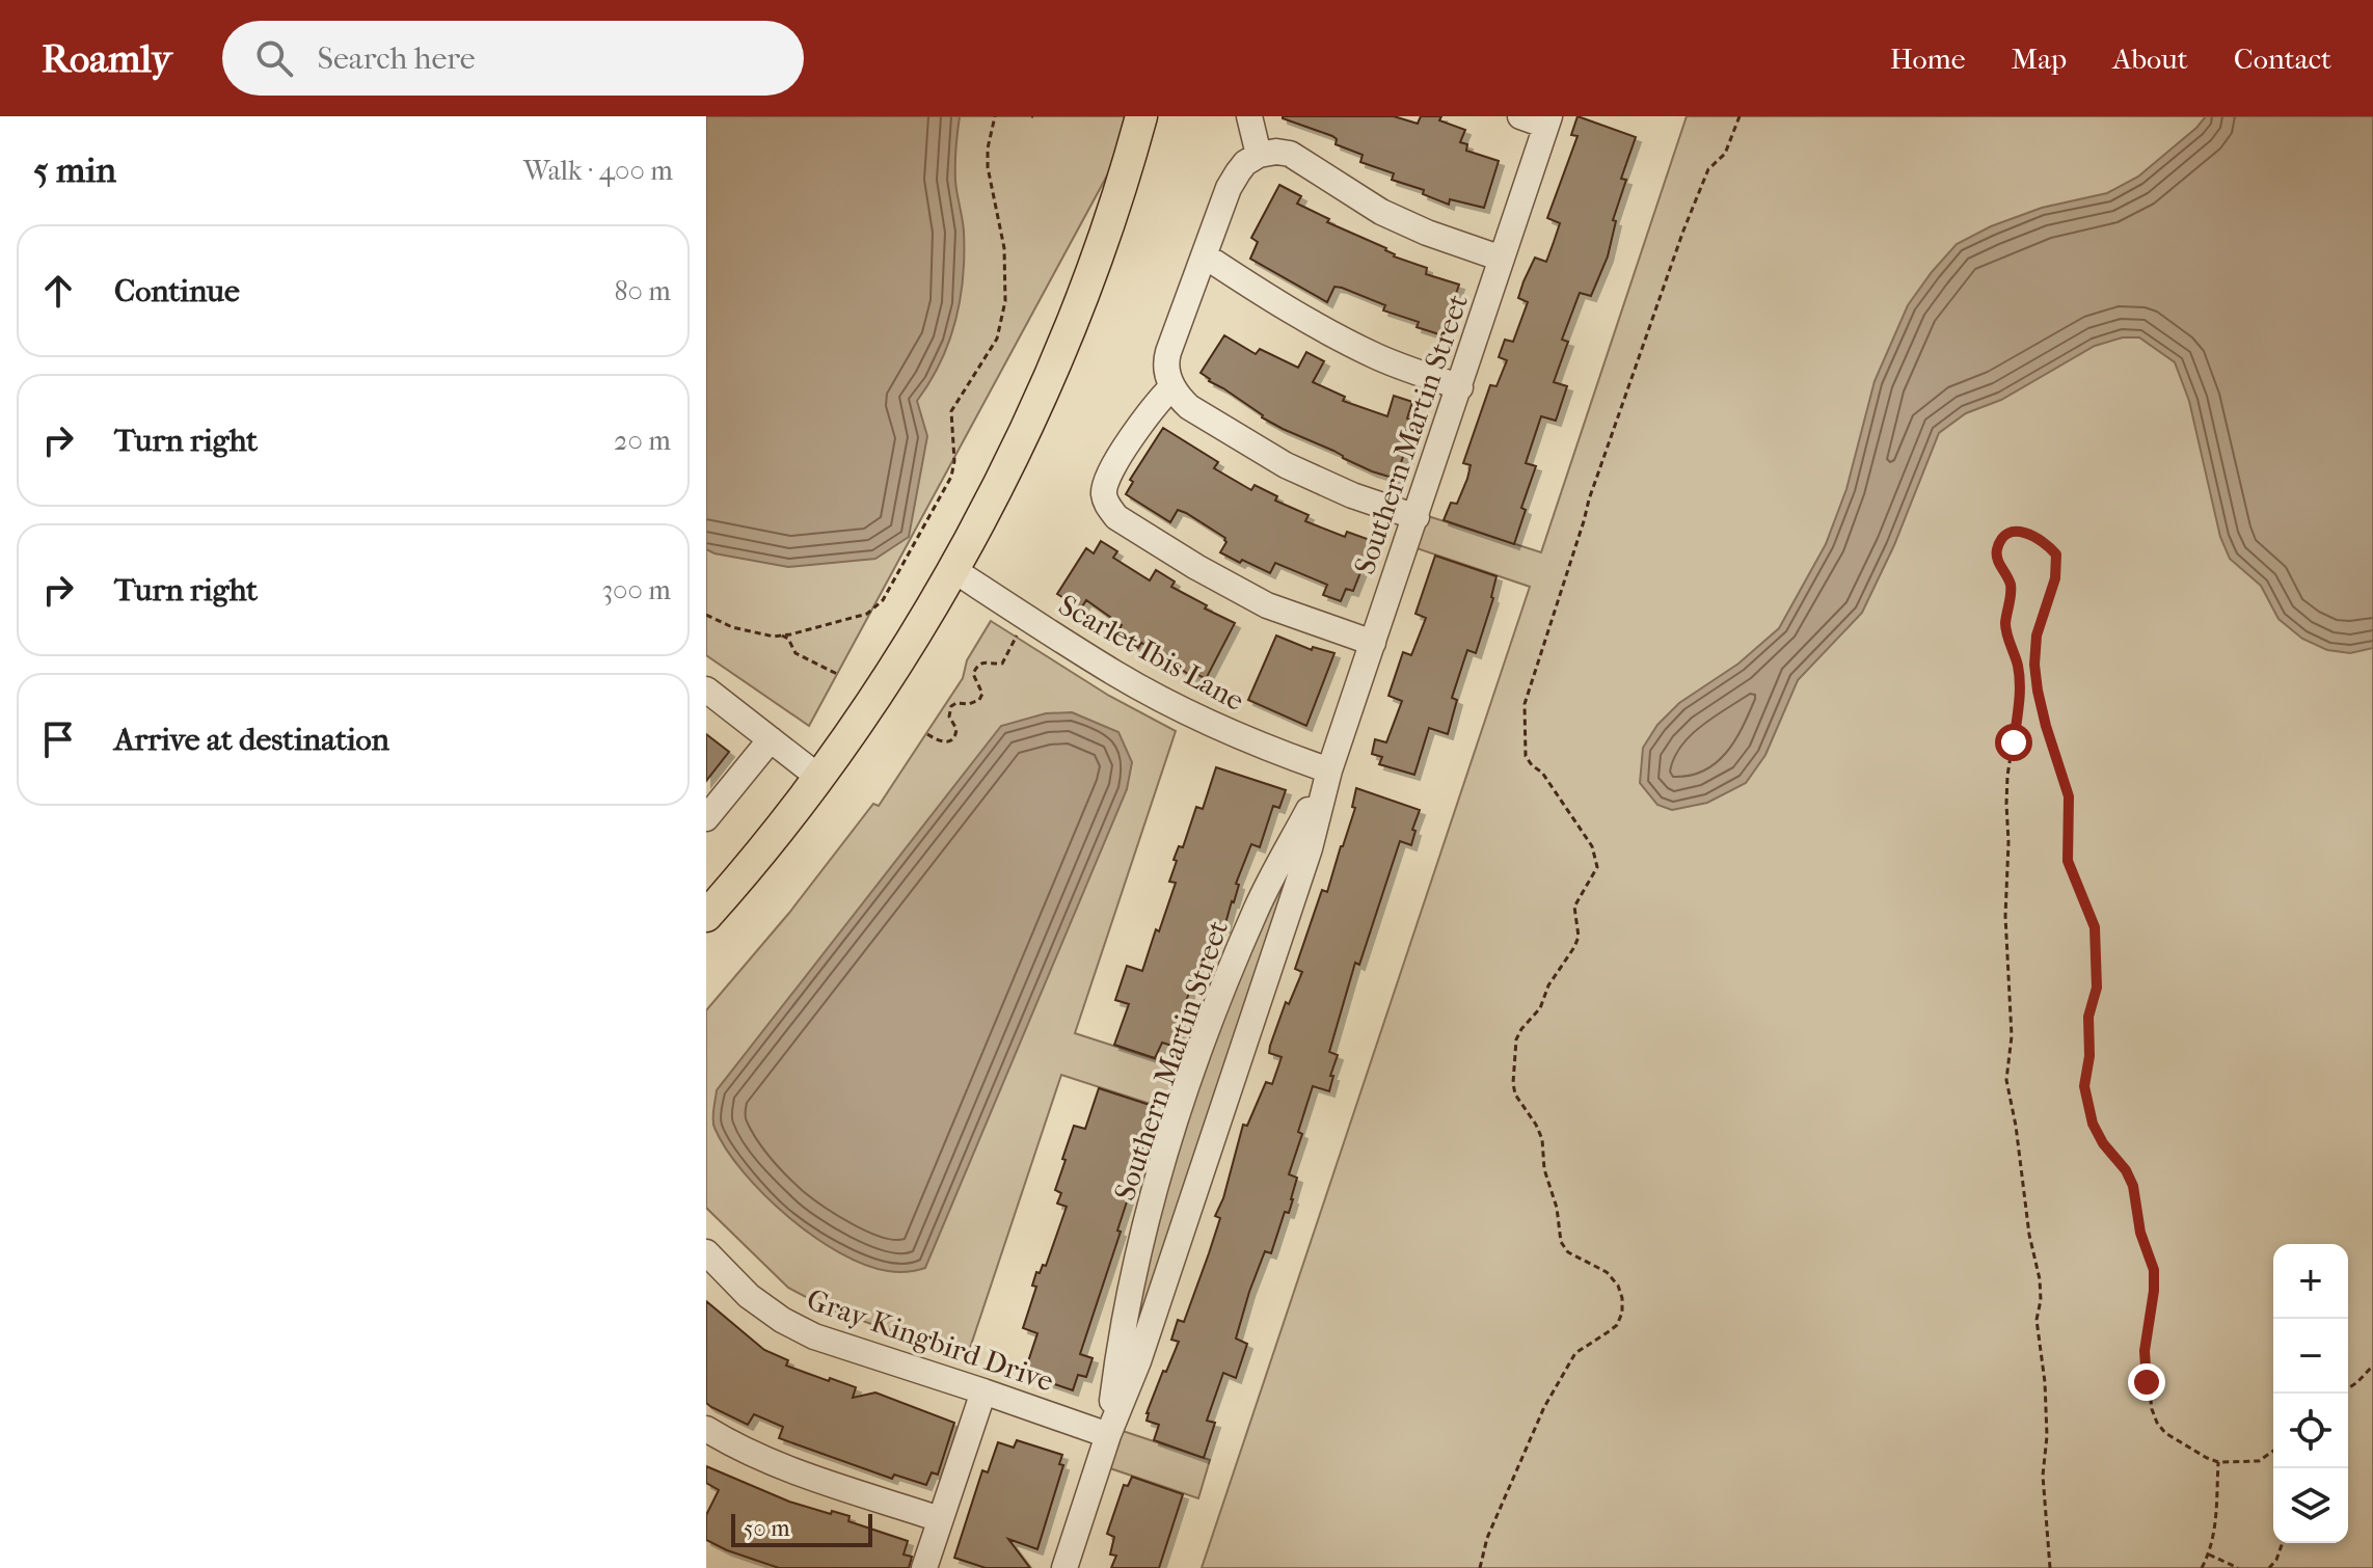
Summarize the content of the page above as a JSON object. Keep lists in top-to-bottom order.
{
  "streets": {
    "street": ["Southern Martin Street", "Scarlet Ibis Lane", "Gray Kingbird Drive"]
  },
  "crossings": [
    ["Southern Martin Street", "Scarlet Ibis Lane"],
    ["Southern Martin Street", "Gray Kingbird Drive"]
  ],
  "scale_bar": "50 m",
  "page": {
    "header": "Roamly",
    "search": "Search here",
    "nav": [
      "Home",
      "Map",
      "About",
      "Contact"
    ],
    "heading": ["5 min", "Walk · 400 m"],
    "list": [
      ["Continue", "80 m"],
      ["Turn right", "20 m"],
      ["Turn right", "300 m"],
      "Arrive at destination"
    ],
    "map_buttons": ["+", "−"],
    "scale": "50 m"
  }
}
